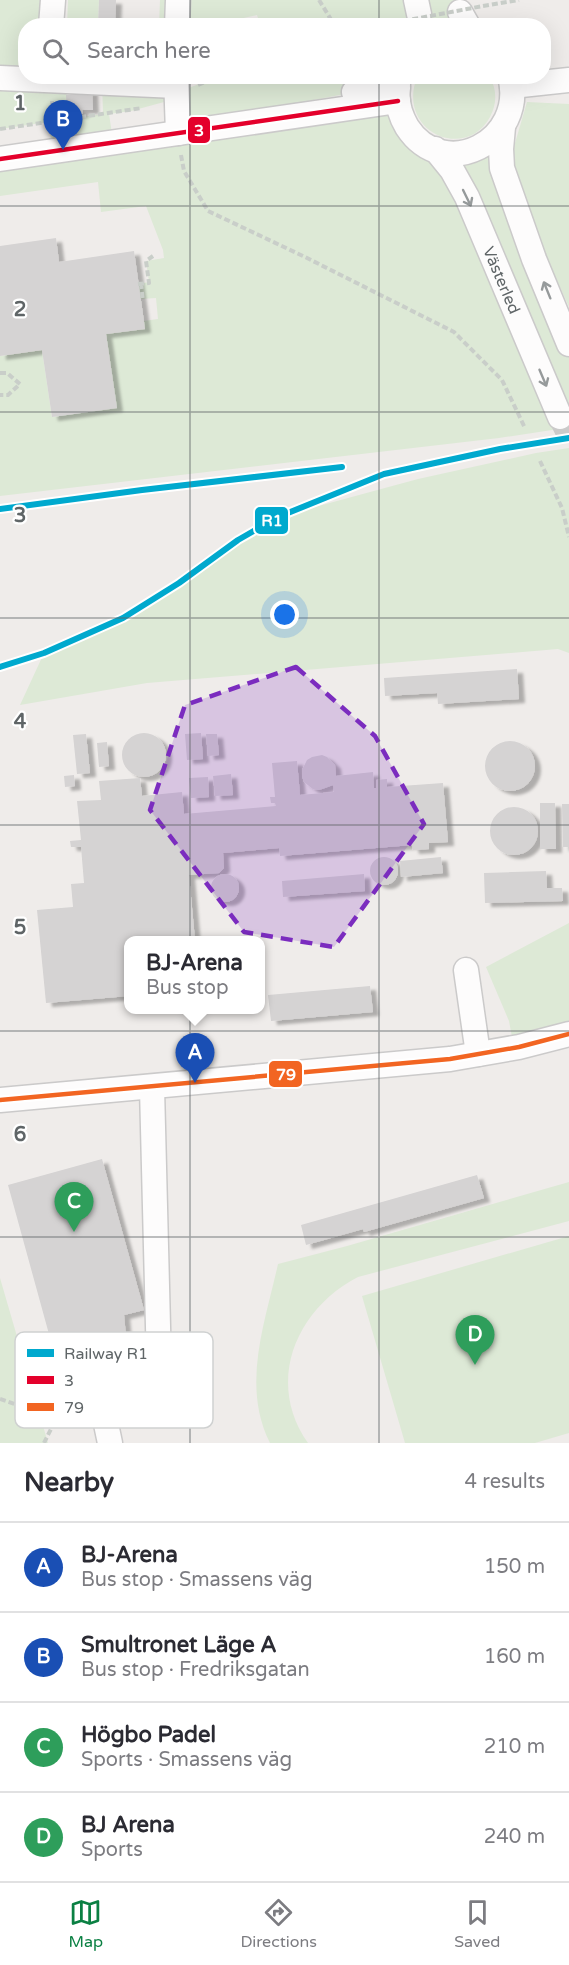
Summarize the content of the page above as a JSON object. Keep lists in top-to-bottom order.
{
  "streets": {
    "street": ["Västerled"]
  },
  "lines": ["transit line 3", "rail line R1", "transit line 79"],
  "legend": ["Railway R1", "3", "79"],
  "page": {
    "search": "Search here",
    "pins": [
      "B",
      "A",
      "C",
      "D"
    ],
    "popup": ["BJ-Arena", "Bus stop"],
    "heading": ["Nearby", "4 results"],
    "list": [
      {
        "mark": "A",
        "name": "BJ-Arena",
        "note": "Bus stop · Smassens väg",
        "value": "150 m"
      },
      {
        "mark": "B",
        "name": "Smultronet Läge A",
        "note": "Bus stop · Fredriksgatan",
        "value": "160 m"
      },
      {
        "mark": "C",
        "name": "Högbo Padel",
        "note": "Sports · Smassens väg",
        "value": "210 m"
      },
      {
        "mark": "D",
        "name": "BJ Arena",
        "note": "Sports",
        "value": "240 m"
      }
    ],
    "nav": ["Map", "Directions", "Saved"]
  },
  "grid": {
    "rows": [
      "1",
      "2",
      "3",
      "4",
      "5",
      "6"
    ]
  }
}
